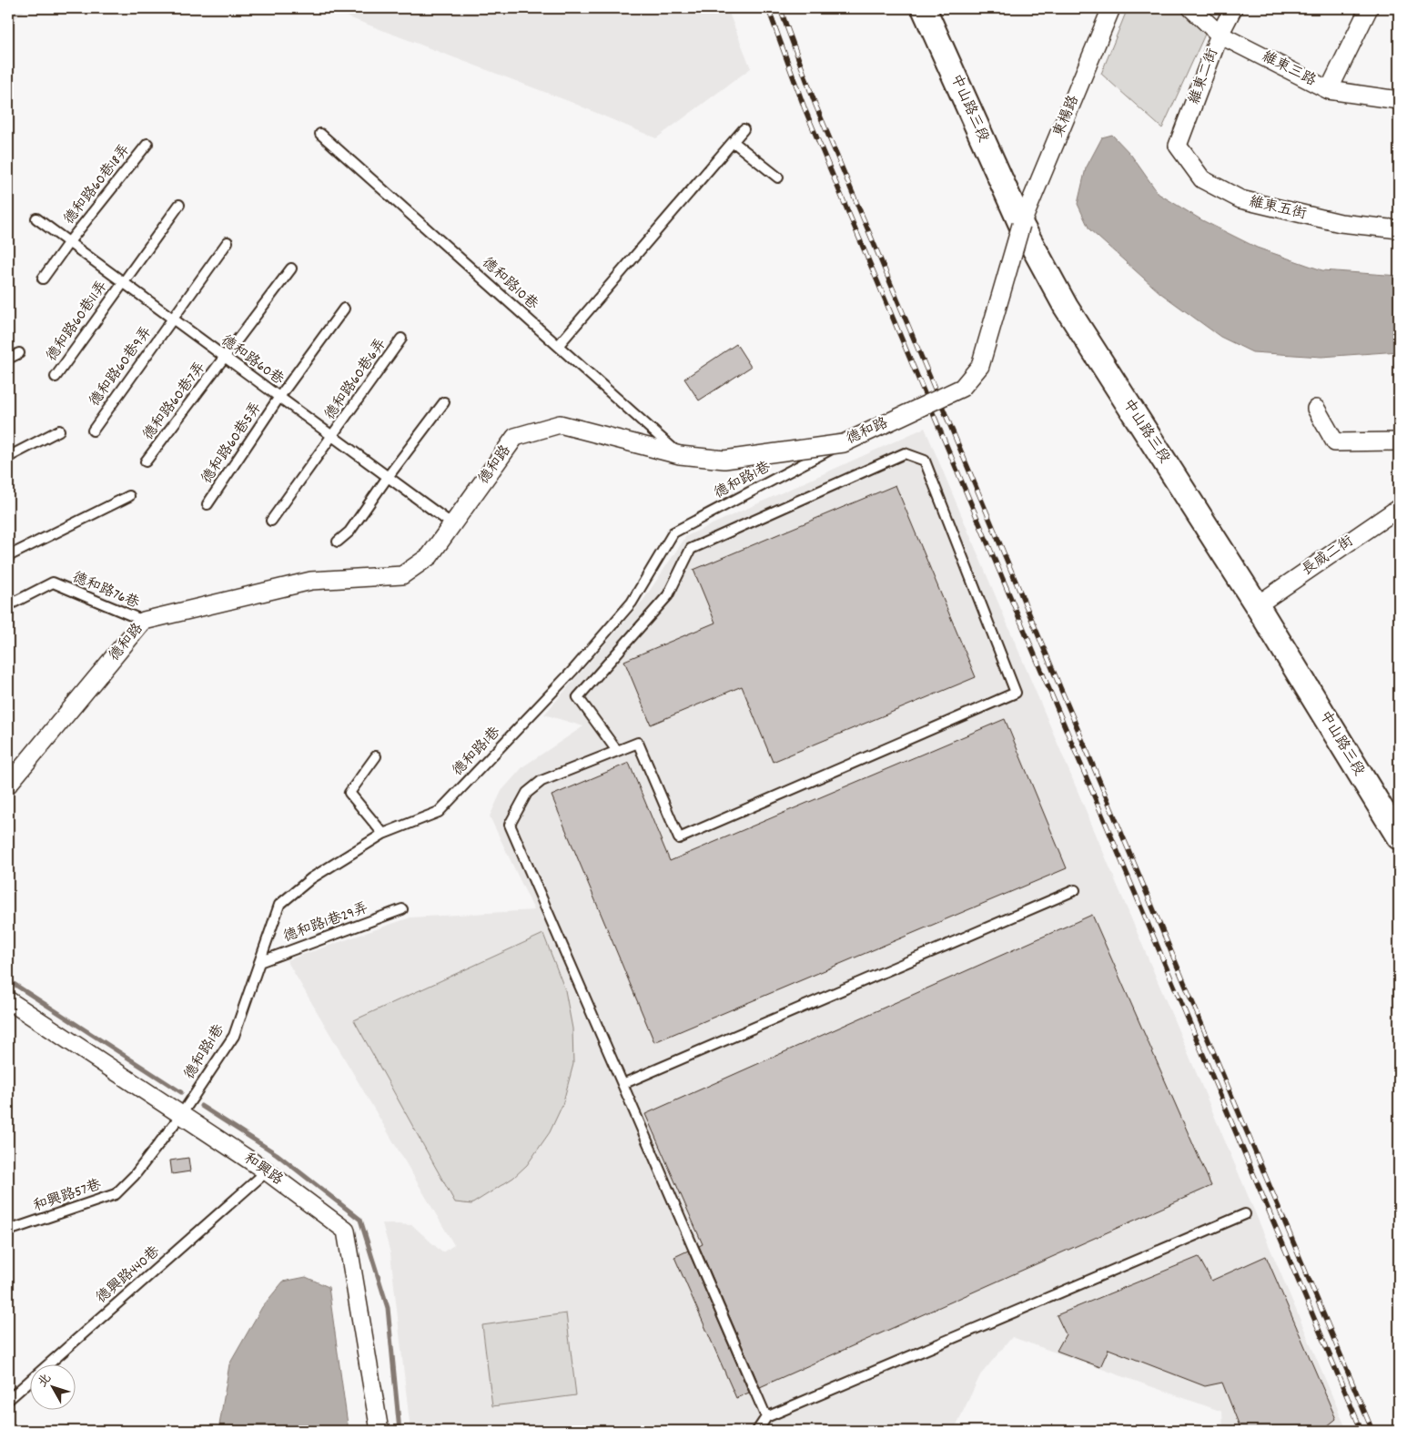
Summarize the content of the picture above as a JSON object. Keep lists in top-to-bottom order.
{
  "streets": {
    "street": [
      "維東三路",
      "維東二街",
      "中山路三段",
      "東楊路",
      "維東五街",
      "德和路",
      "長威二街",
      "和興路"
    ],
    "lane": [
      "德和路60巷18弄",
      "德和路10巷",
      "德和路60巷11弄",
      "德和路60巷",
      "德和路60巷9弄",
      "德和路60巷6弄",
      "德和路60巷7弄",
      "德和路60巷5弄",
      "德和路1巷",
      "德和路76巷",
      "德和路1巷29弄",
      "和興路57巷",
      "德興路440巷"
    ]
  },
  "crossings": [
    ["維東三路", "維東二街"],
    ["維東二街", "維東五街"],
    ["中山路三段", "東楊路"],
    ["中山路三段", "德和路"],
    ["中山路三段", "長威二街"],
    ["東楊路", "德和路"],
    ["德和路60巷18弄", "德和路60巷"],
    ["德和路10巷", "德和路"],
    ["德和路60巷11弄", "德和路60巷"],
    ["德和路60巷", "德和路60巷9弄"],
    ["德和路60巷", "德和路60巷6弄"],
    ["德和路60巷", "德和路60巷7弄"],
    ["德和路60巷", "德和路"],
    ["德和路60巷", "德和路60巷5弄"],
    ["德和路", "德和路1巷"],
    ["德和路", "德和路76巷"],
    ["德和路1巷", "德和路1巷29弄"],
    ["德和路1巷", "和興路"],
    ["德和路1巷", "和興路57巷"],
    ["和興路", "和興路57巷"],
    ["和興路", "德興路440巷"]
  ],
  "north": "top left"
}
